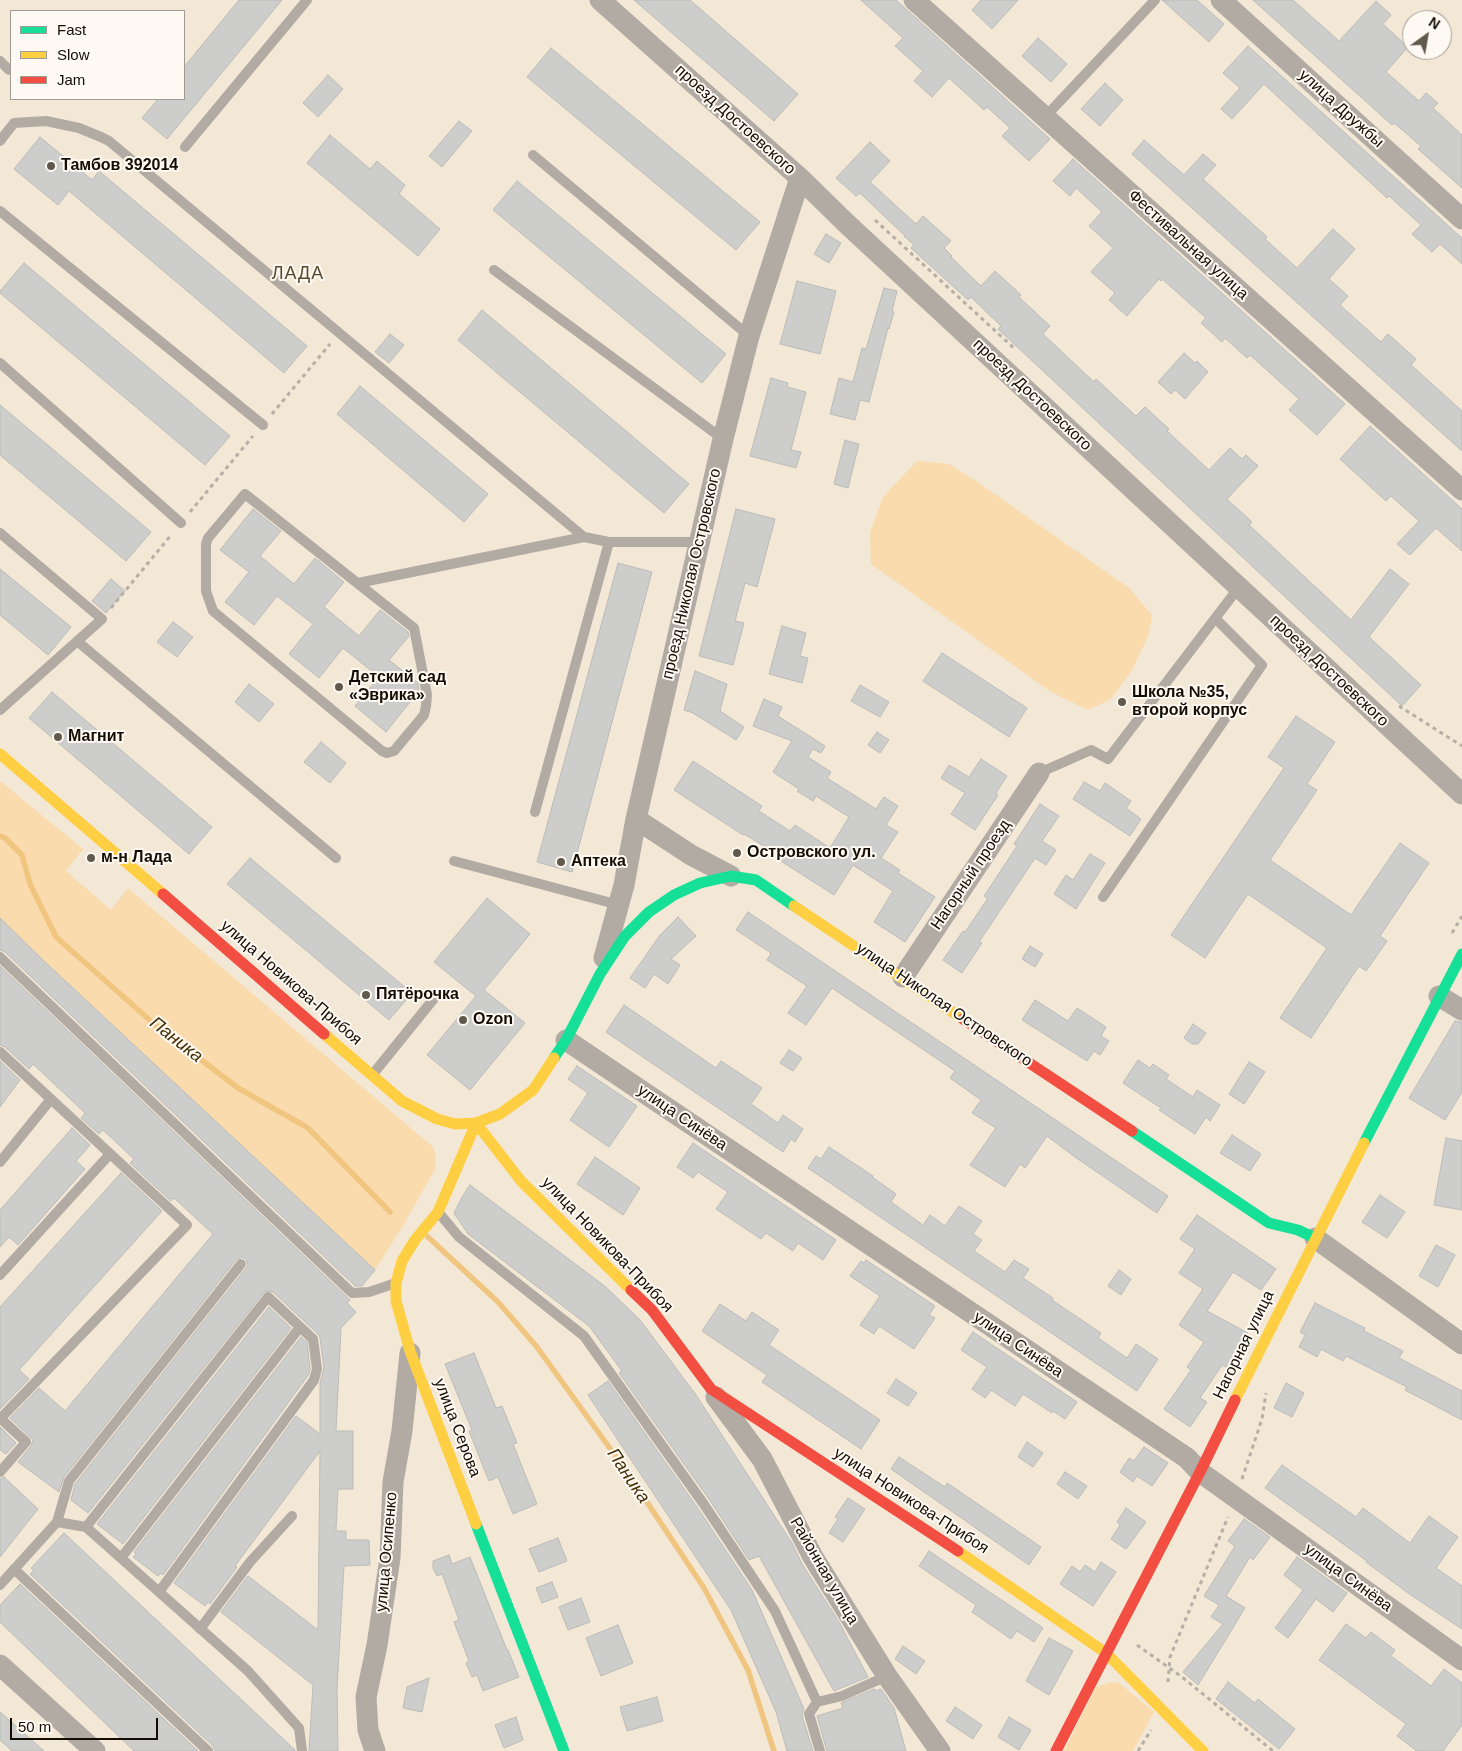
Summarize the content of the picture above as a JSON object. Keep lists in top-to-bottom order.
{
  "streets": {
    "street": [
      "улица Дружбы",
      "проезд Достоевского",
      "Фестивальная улица",
      "проезд Николая Островского",
      "Нагорный проезд",
      "улица Новикова-Прибоя",
      "улица Николая Островского",
      "улица Синёва",
      "Нагорная улица",
      "улица Серова",
      "улица Осипенко",
      "Районная улица"
    ]
  },
  "crossings": [
    ["проезд Достоевского", "проезд Николая Островского"],
    ["проезд Николая Островского", "улица Николая Островского"],
    ["Нагорный проезд", "улица Николая Островского"],
    ["улица Новикова-Прибоя", "улица Николая Островского"],
    ["улица Новикова-Прибоя", "Нагорная улица"],
    ["улица Новикова-Прибоя", "улица Серова"],
    ["улица Новикова-Прибоя", "Районная улица"],
    ["улица Николая Островского", "улица Синёва"],
    ["улица Николая Островского", "Нагорная улица"],
    ["улица Николая Островского", "улица Серова"],
    ["улица Синёва", "Нагорная улица"],
    ["улица Серова", "улица Осипенко"]
  ],
  "districts": ["ЛАДА"],
  "water": ["Паника"],
  "places": [
    "Тамбов 392014",
    "Детский сад «Эврика»",
    "Школа №35, второй корпус",
    "Магнит",
    "Островского ул.",
    "м-н Лада",
    "Аптека",
    "Пятёрочка",
    "Ozon"
  ],
  "legend": ["Fast", "Slow", "Jam"],
  "scale_bar": "50 m",
  "north": "top right"
}
